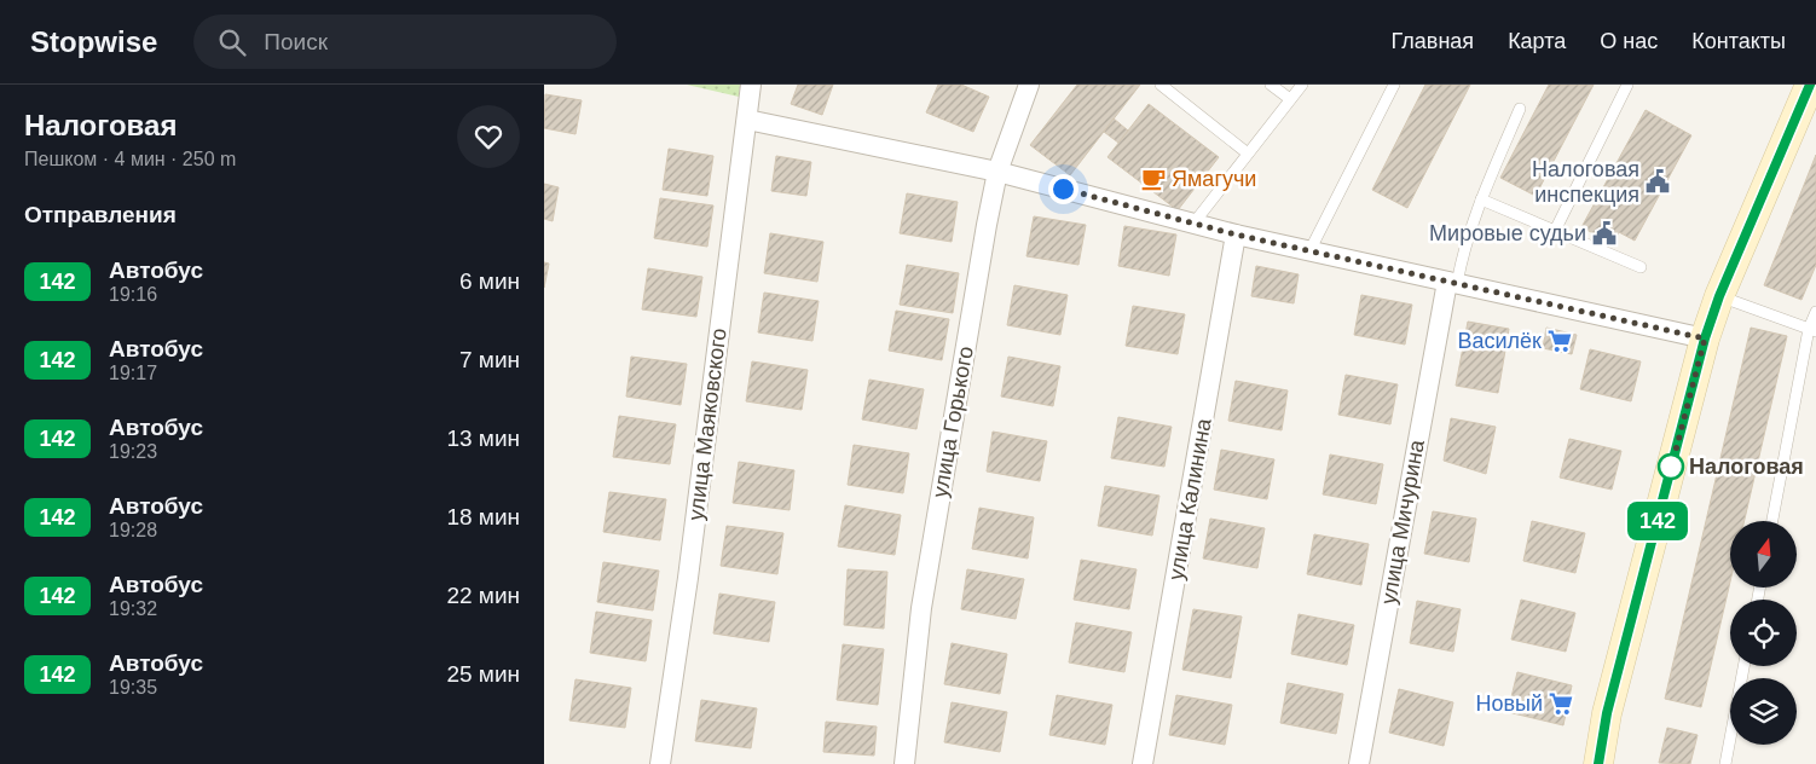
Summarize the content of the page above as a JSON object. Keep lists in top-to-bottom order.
{
  "streets": {
    "street": [
      "улица Горького",
      "улица Маяковского",
      "улица Калинина",
      "улица Мичурина"
    ]
  },
  "places": {
    "cafe": ["Ямагучи"],
    "public building": ["Налоговая инспекция", "Мировые судьи"],
    "supermarket": ["Василёк", "Новый"],
    "other": ["Налоговая"]
  },
  "lines": ["bus line 142"],
  "north": "top",
  "page": {
    "header": "Stopwise",
    "search": "Поиск",
    "nav": [
      "Главная",
      "Карта",
      "О нас",
      "Контакты"
    ],
    "heading": [
      ["Налоговая", "Пешком · 4 мин · 250 m"],
      "Отправления"
    ],
    "on_map": "142",
    "list": [
      {
        "mark": "142",
        "name": "Автобус",
        "note": "19:16",
        "value": "6 мин"
      },
      {
        "mark": "142",
        "name": "Автобус",
        "note": "19:17",
        "value": "7 мин"
      },
      {
        "mark": "142",
        "name": "Автобус",
        "note": "19:23",
        "value": "13 мин"
      },
      {
        "mark": "142",
        "name": "Автобус",
        "note": "19:28",
        "value": "18 мин"
      },
      {
        "mark": "142",
        "name": "Автобус",
        "note": "19:32",
        "value": "22 мин"
      },
      {
        "mark": "142",
        "name": "Автобус",
        "note": "19:35",
        "value": "25 мин"
      }
    ]
  }
}
